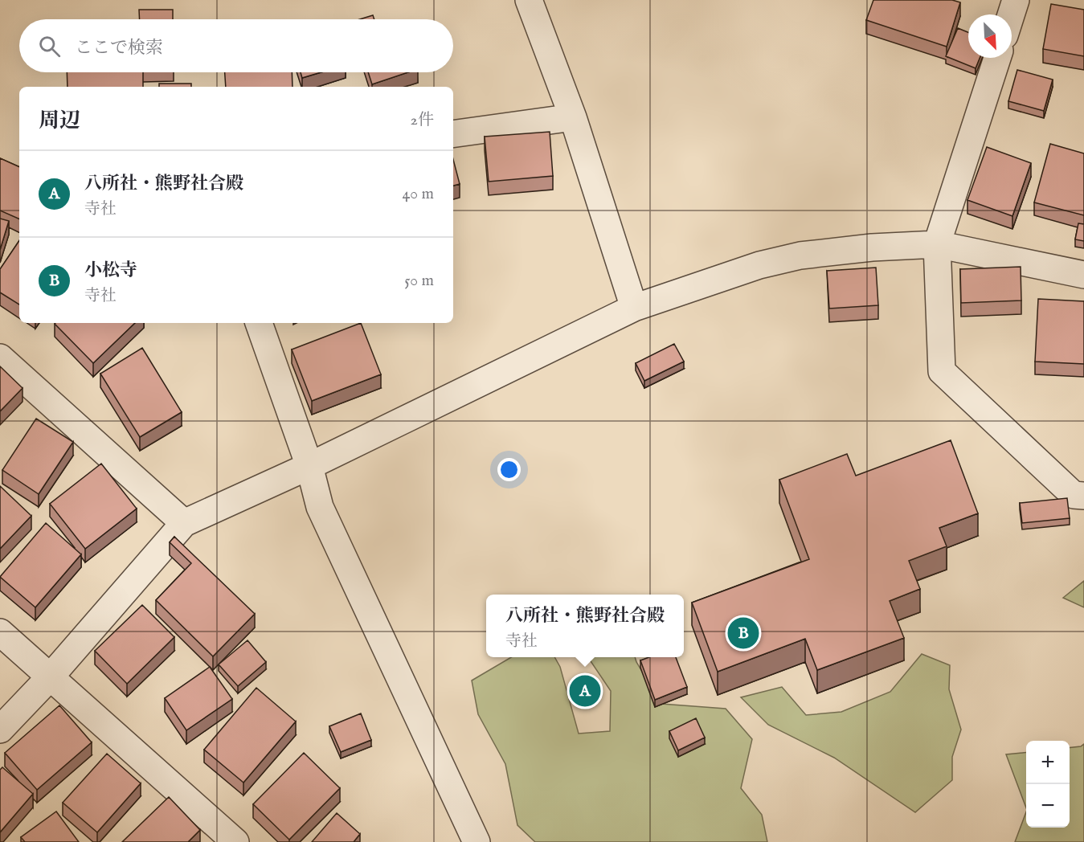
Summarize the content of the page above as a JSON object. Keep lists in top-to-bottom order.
{
  "north": "bottom right",
  "page": {
    "search": "ここで検索",
    "heading": ["周辺", "2件"],
    "list": [
      {
        "mark": "A",
        "name": "八所社・熊野社合殿",
        "note": "寺社",
        "value": "40 m"
      },
      {
        "mark": "B",
        "name": "小松寺",
        "note": "寺社",
        "value": "50 m"
      }
    ],
    "popup": ["八所社・熊野社合殿", "寺社"],
    "pins": ["B", "A"],
    "map_buttons": ["+", "−"]
  }
}
